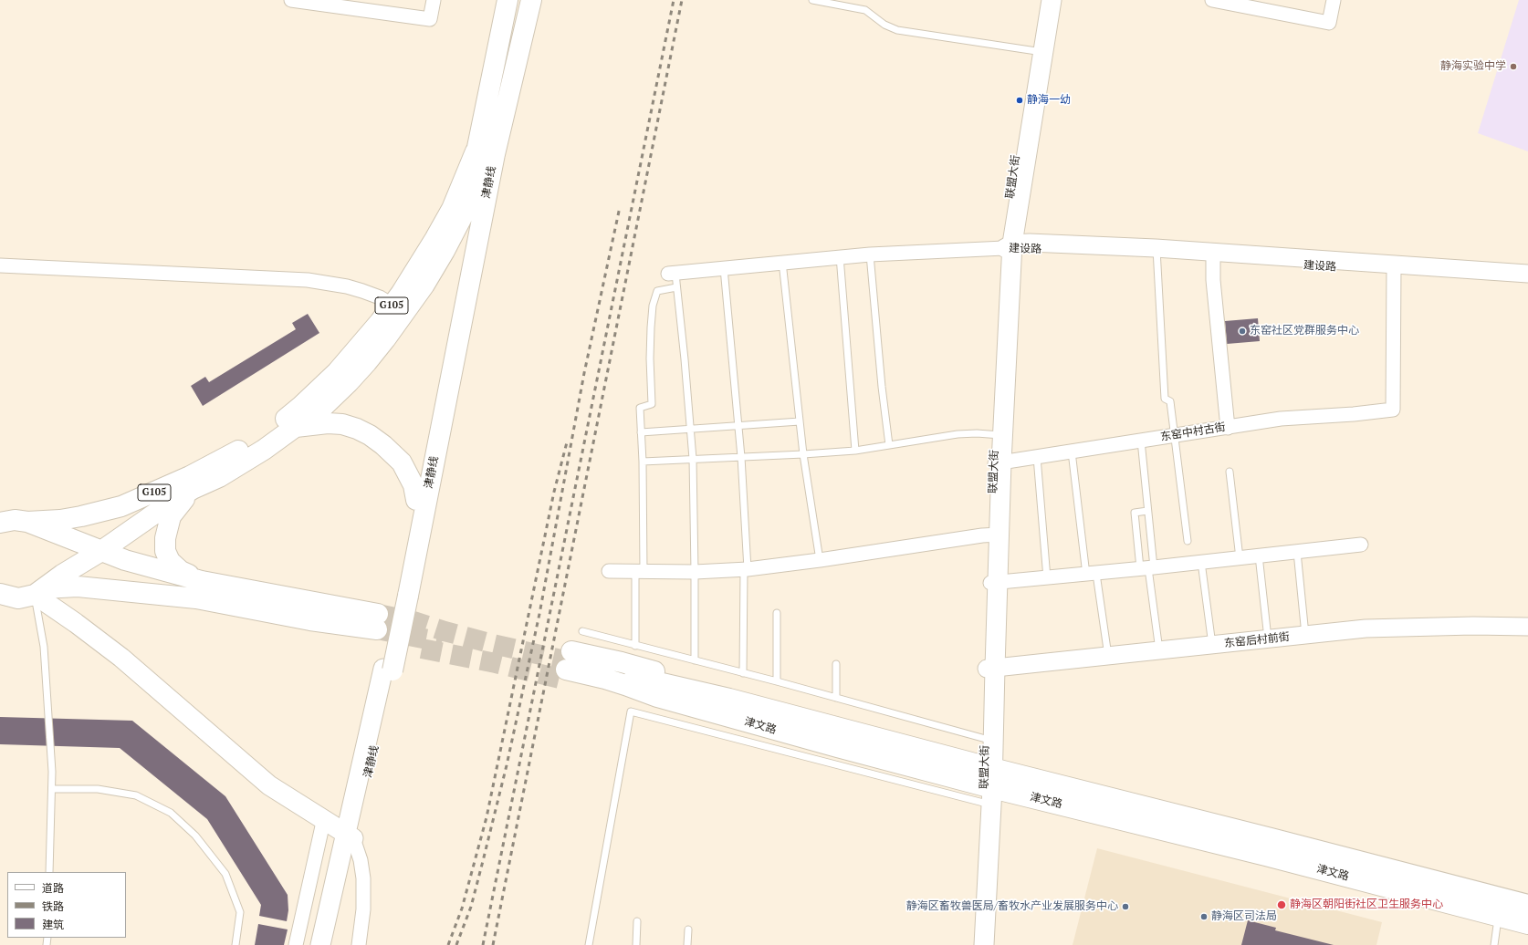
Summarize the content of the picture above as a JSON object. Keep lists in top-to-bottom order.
{
  "streets": {
    "main road": [
      "联盟大街",
      "津静线",
      "G105",
      "津文路"
    ],
    "street": ["建设路", "东窑中村古街", "东窑后村前街"]
  },
  "crossings": [
    ["联盟大街", "建设路"],
    ["联盟大街", "东窑中村古街"],
    ["联盟大街", "东窑后村前街"],
    ["联盟大街", "津文路"],
    ["津静线", "G105"],
    ["建设路", "东窑中村古街"]
  ],
  "places": [
    "静海实验中学",
    "静海一幼",
    "东窑社区党群服务中心",
    "静海区朝阳街社区卫生服务中心",
    "静海区畜牧兽医局/畜牧水产业发展服务中心",
    "静海区司法局"
  ],
  "legend": ["道路", "铁路", "建筑"]
}
